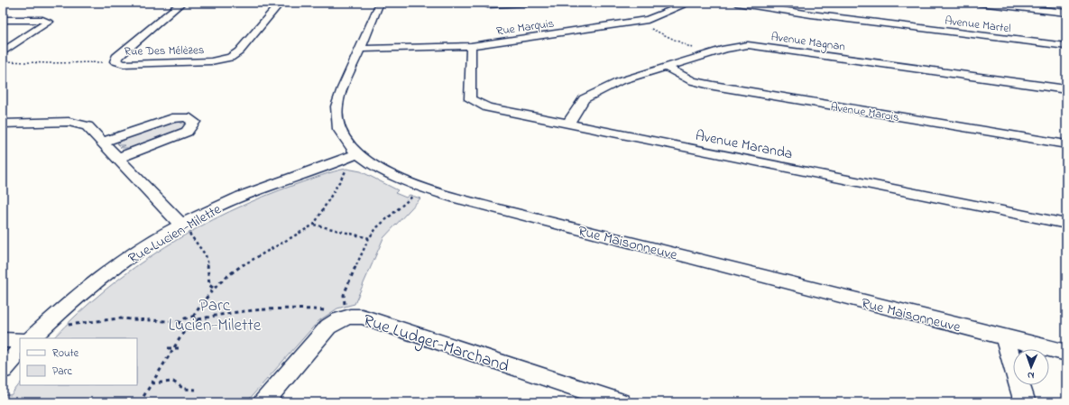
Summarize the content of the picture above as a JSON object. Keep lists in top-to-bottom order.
{
  "streets": {
    "street": [
      "Avenue Martel",
      "Rue Marquis",
      "Avenue Magnan",
      "Rue Des Mélèzes",
      "Avenue Marois",
      "Avenue Maranda",
      "Rue Lucien-Milette",
      "Rue Maisonneuve",
      "Rue Ludger-Marchand"
    ]
  },
  "crossings": [
    ["Rue Marquis", "Avenue Maranda"],
    ["Rue Marquis", "Rue Maisonneuve"],
    ["Avenue Magnan", "Avenue Marois"],
    ["Avenue Magnan", "Avenue Maranda"],
    ["Rue Lucien-Milette", "Rue Maisonneuve"]
  ],
  "parks": ["Parc Lucien-Milette"],
  "legend": ["Route", "Parc"],
  "north": "bottom"
}
